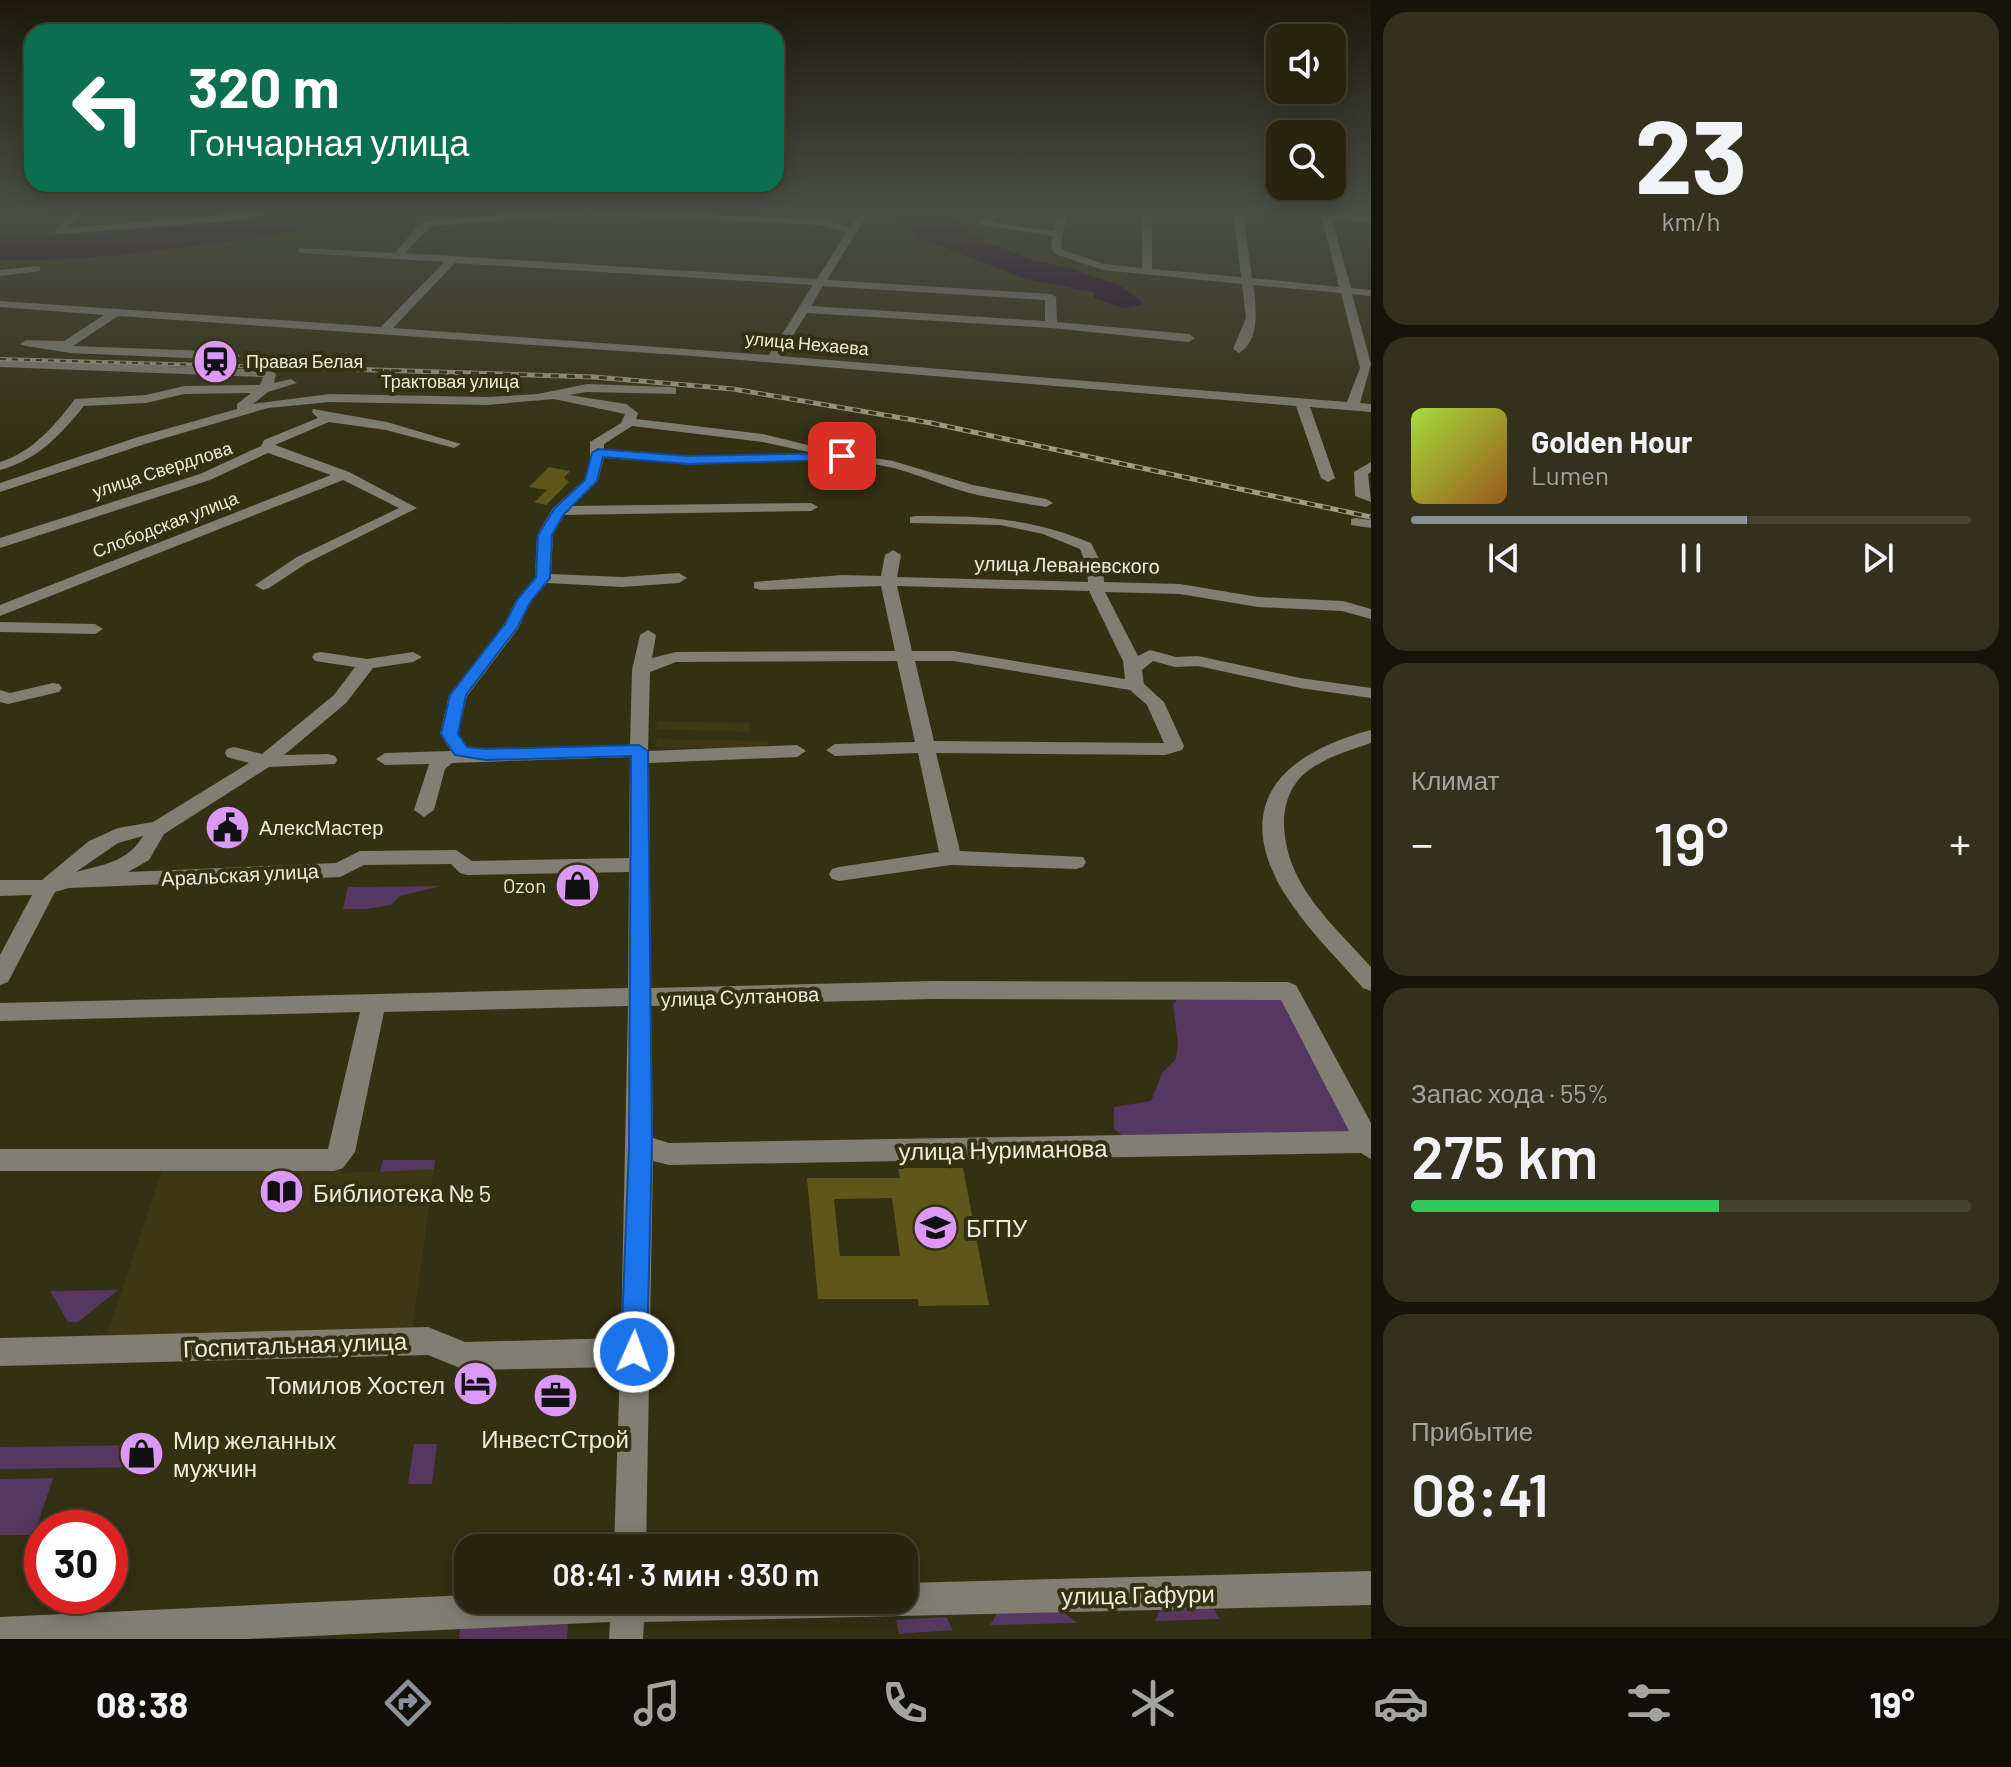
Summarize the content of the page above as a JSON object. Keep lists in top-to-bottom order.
{
  "streets": {
    "street": [
      "улица Нехаева",
      "Трактовая улица",
      "улица Свердлова",
      "Слободская улица",
      "улица Леваневского",
      "Аральская улица",
      "улица Султанова",
      "улица Нуриманова",
      "Госпитальная улица",
      "улица Гафури"
    ]
  },
  "crossings": [
    ["улица Султанова", "улица Нуриманова"]
  ],
  "places": {
    "station": ["Правая Белая"],
    "public building": ["АлексМастер"],
    "shop": ["Ozon", "Мир желанных мужчин"],
    "library": ["Библиотека № 5"],
    "school or university": ["БГПУ"],
    "hotel": ["Томилов Хостел"],
    "office": ["ИнвестСтрой"]
  },
  "page": {
    "tile": [
      ["23", "km/h"],
      "Климат",
      ["Запас хода · 55%", "275 km"],
      ["Прибытие", "08:41"]
    ],
    "turn": ["320 m", "Гончарная улица"],
    "song": ["Golden Hour", "Lumen"],
    "heat": ["−", "19°", "+"],
    "limit": "30",
    "trip": "08:41 · 3 мин · 930 m",
    "tabs": ["08:38", "19°"]
  }
}
